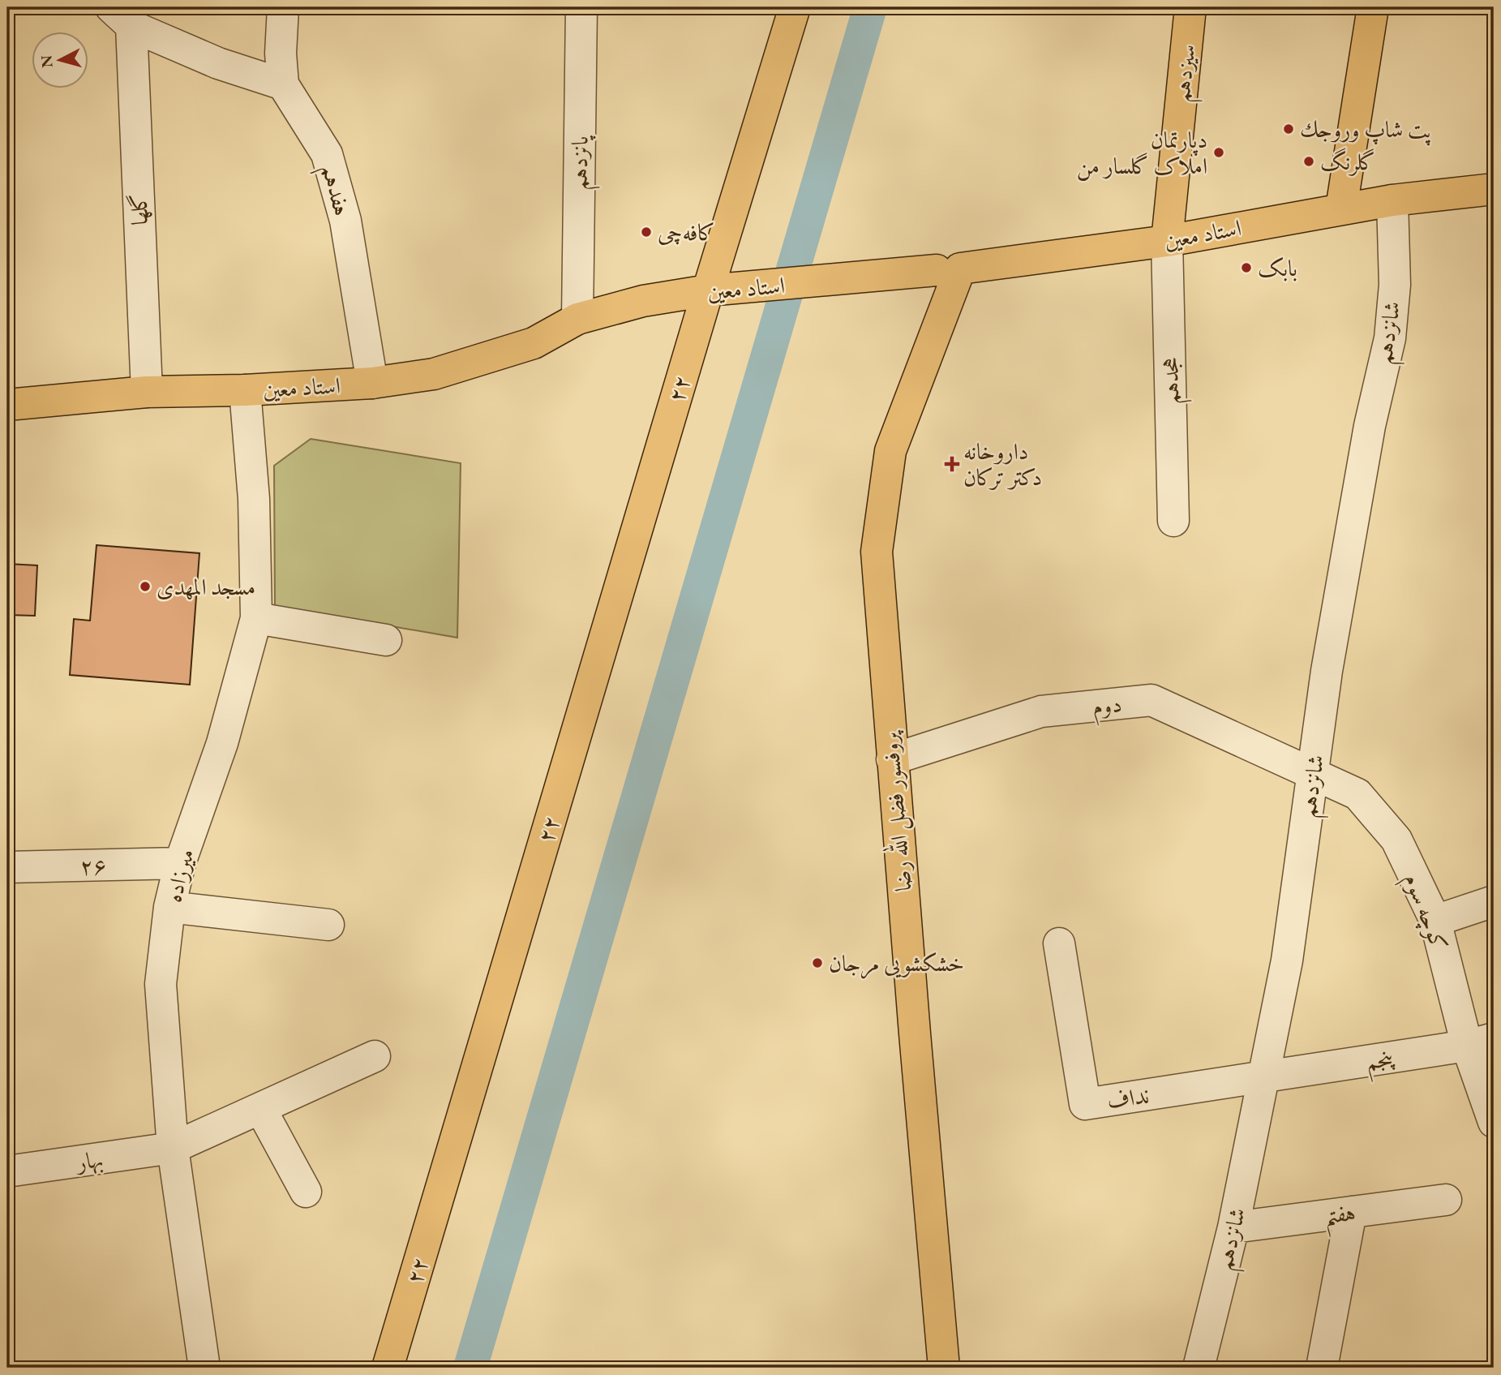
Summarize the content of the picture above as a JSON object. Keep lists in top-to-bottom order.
{
  "streets": {
    "main road": [
      "سیزدهم",
      "استاد معین",
      "۲۲",
      "پروفسور فضل الله رضا"
    ],
    "street": [
      "پانزدهم",
      "هفدهم",
      "گلها",
      "شانزدهم",
      "هجدهم",
      "دوم",
      "۲۶",
      "میرزاده",
      "کوچه سوم",
      "پنجم",
      "نداف",
      "بهار",
      "هفتم"
    ]
  },
  "crossings": [
    ["سیزدهم", "استاد معین"],
    ["سیزدهم", "هجدهم"],
    ["پانزدهم", "استاد معین"],
    ["هفدهم", "استاد معین"],
    ["گلها", "استاد معین"],
    ["استاد معین", "شانزدهم"],
    ["استاد معین", "هجدهم"],
    ["استاد معین", "۲۲"],
    ["استاد معین", "پروفسور فضل الله رضا"],
    ["استاد معین", "میرزاده"],
    ["شانزدهم", "دوم"],
    ["شانزدهم", "کوچه سوم"],
    ["شانزدهم", "پنجم"],
    ["شانزدهم", "نداف"],
    ["شانزدهم", "هفتم"],
    ["دوم", "پروفسور فضل الله رضا"],
    ["دوم", "کوچه سوم"],
    ["۲۶", "میرزاده"],
    ["میرزاده", "بهار"],
    ["کوچه سوم", "پنجم"],
    ["پنجم", "نداف"]
  ],
  "places": {
    "other": [
      "پت شاپ وروجك",
      "دپارتمان املاک گلسار من",
      "گلرنگ",
      "کافه‌چی",
      "بابک",
      "مسجد المهدی",
      "خشکشویی مرجان"
    ],
    "health": ["داروخانه دکتر ترکان"]
  },
  "north": "left"
}
